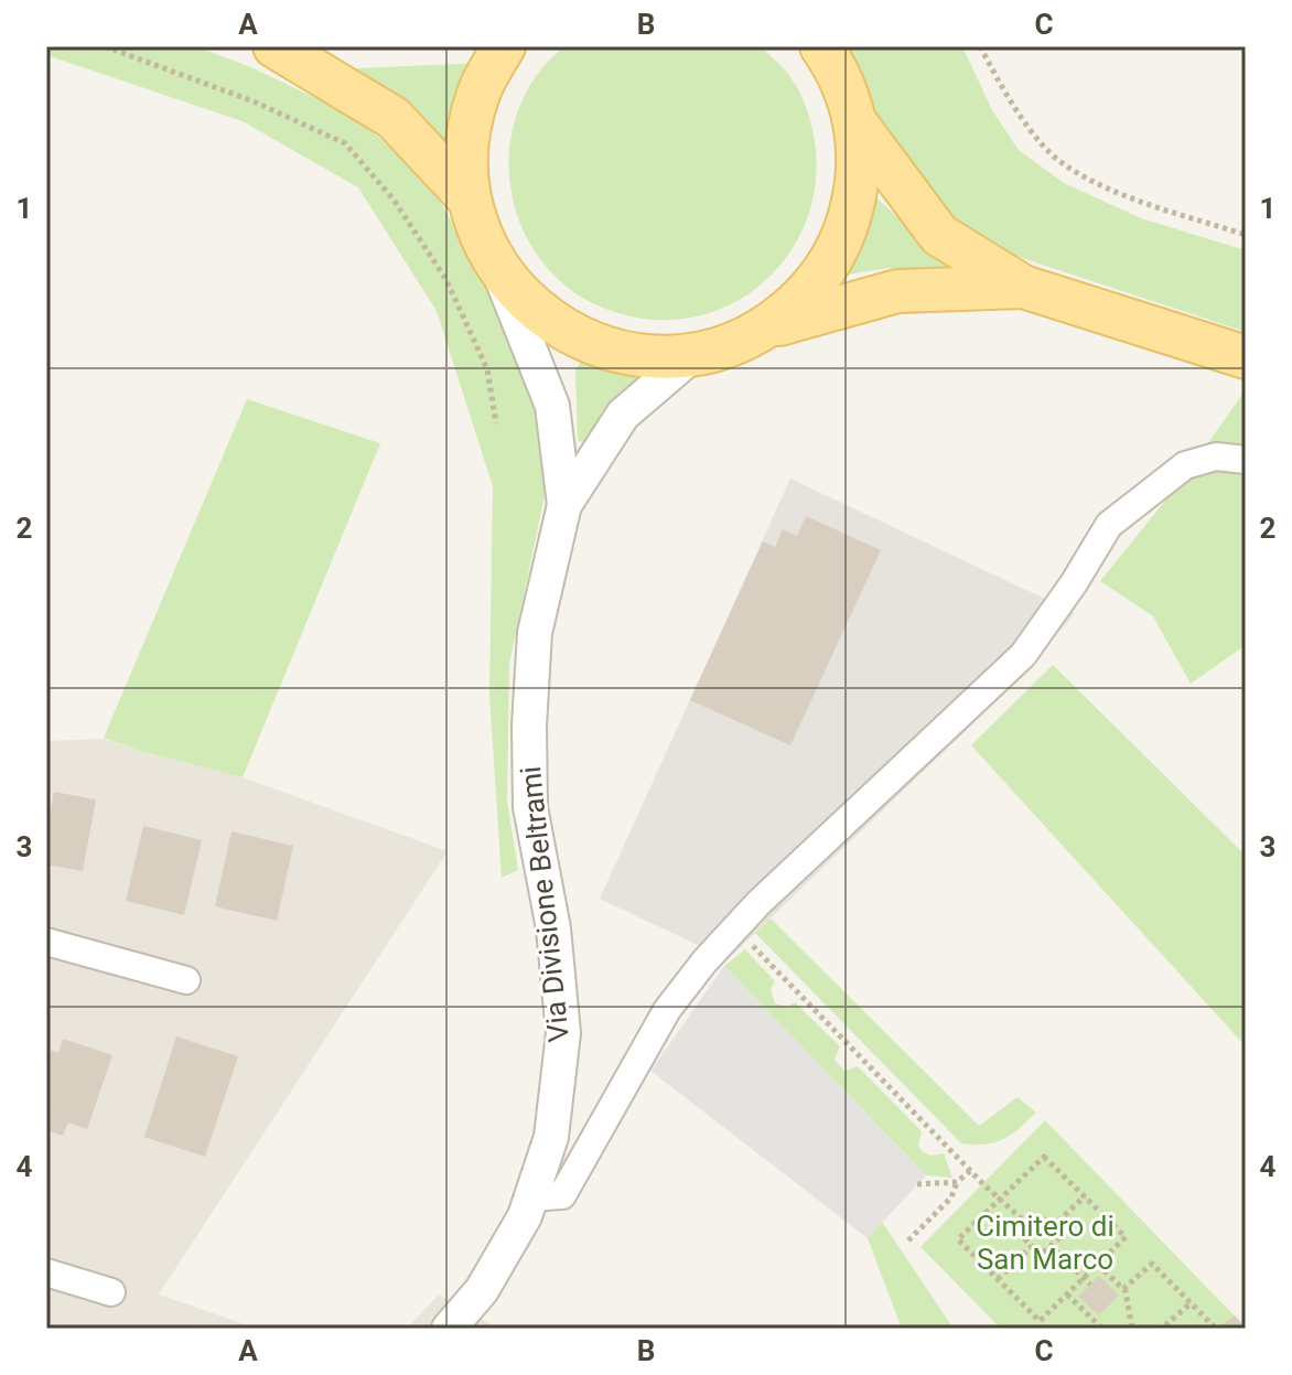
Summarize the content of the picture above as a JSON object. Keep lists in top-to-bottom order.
{
  "streets": {
    "street": ["Via Divisione Beltrami"]
  },
  "parks": ["Cimitero di San Marco"],
  "grid": {
    "columns": ["A", "B", "C"],
    "rows": [
      "1",
      "2",
      "3",
      "4"
    ]
  }
}
